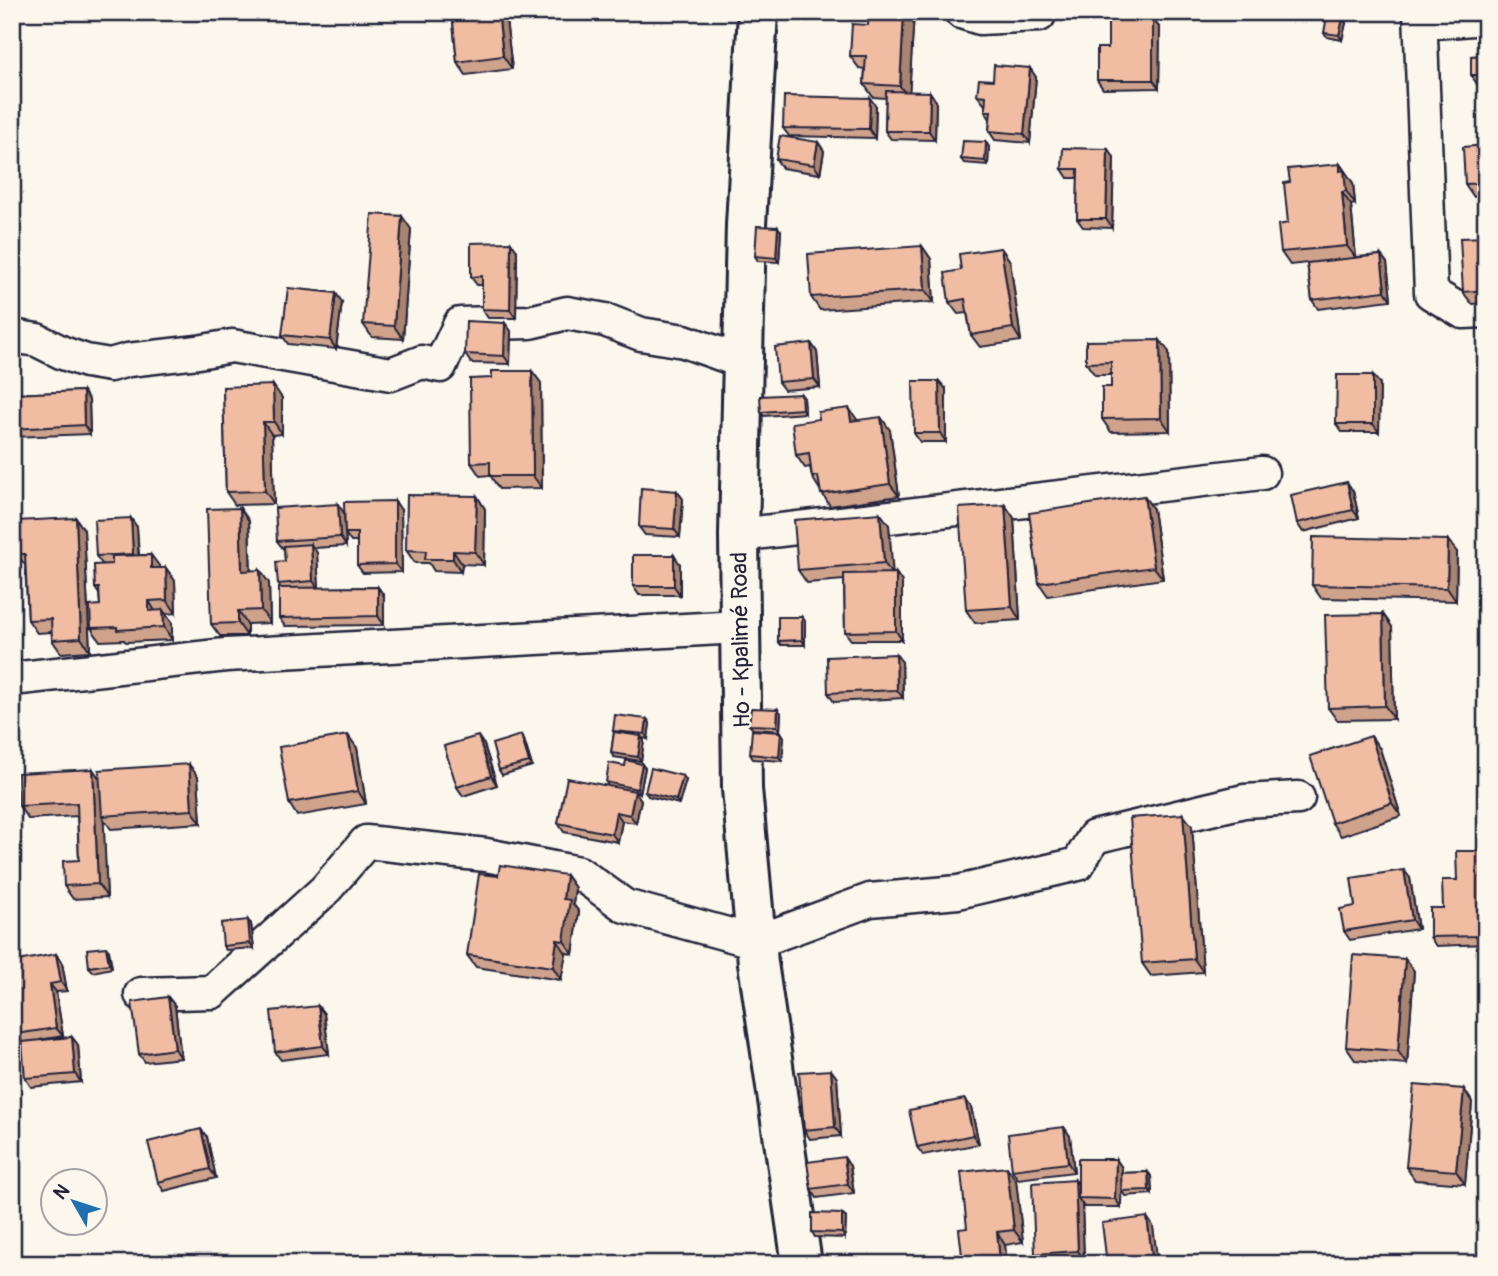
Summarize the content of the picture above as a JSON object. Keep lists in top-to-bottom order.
{
  "streets": {
    "main road": ["Ho - Kpalimé Road"]
  },
  "north": "top left"
}
